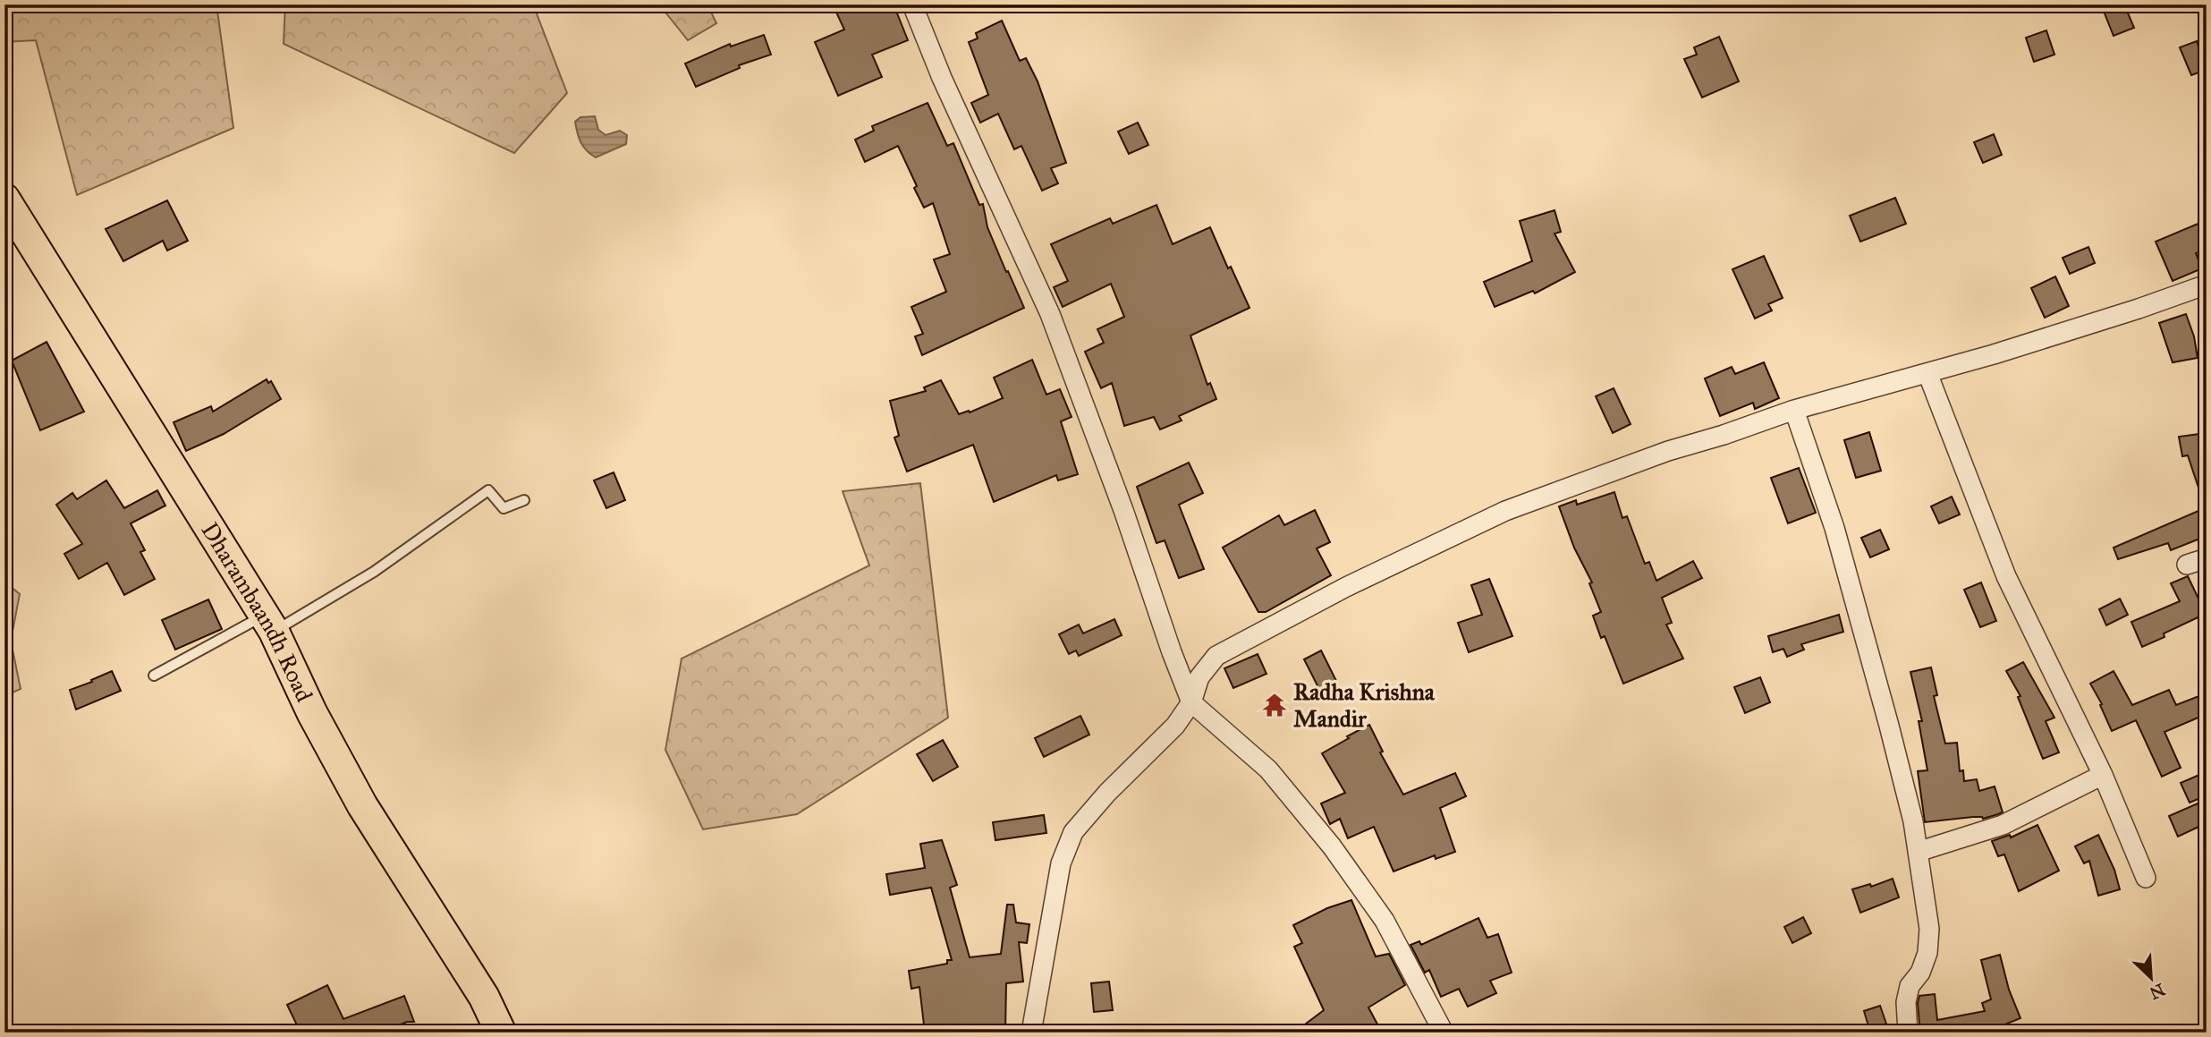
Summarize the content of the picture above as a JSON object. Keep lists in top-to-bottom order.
{
  "streets": {
    "main road": ["Dharambaandh Road"]
  },
  "places": {
    "temple": ["Radha Krishna Mandir"]
  },
  "north": "bottom right"
}
